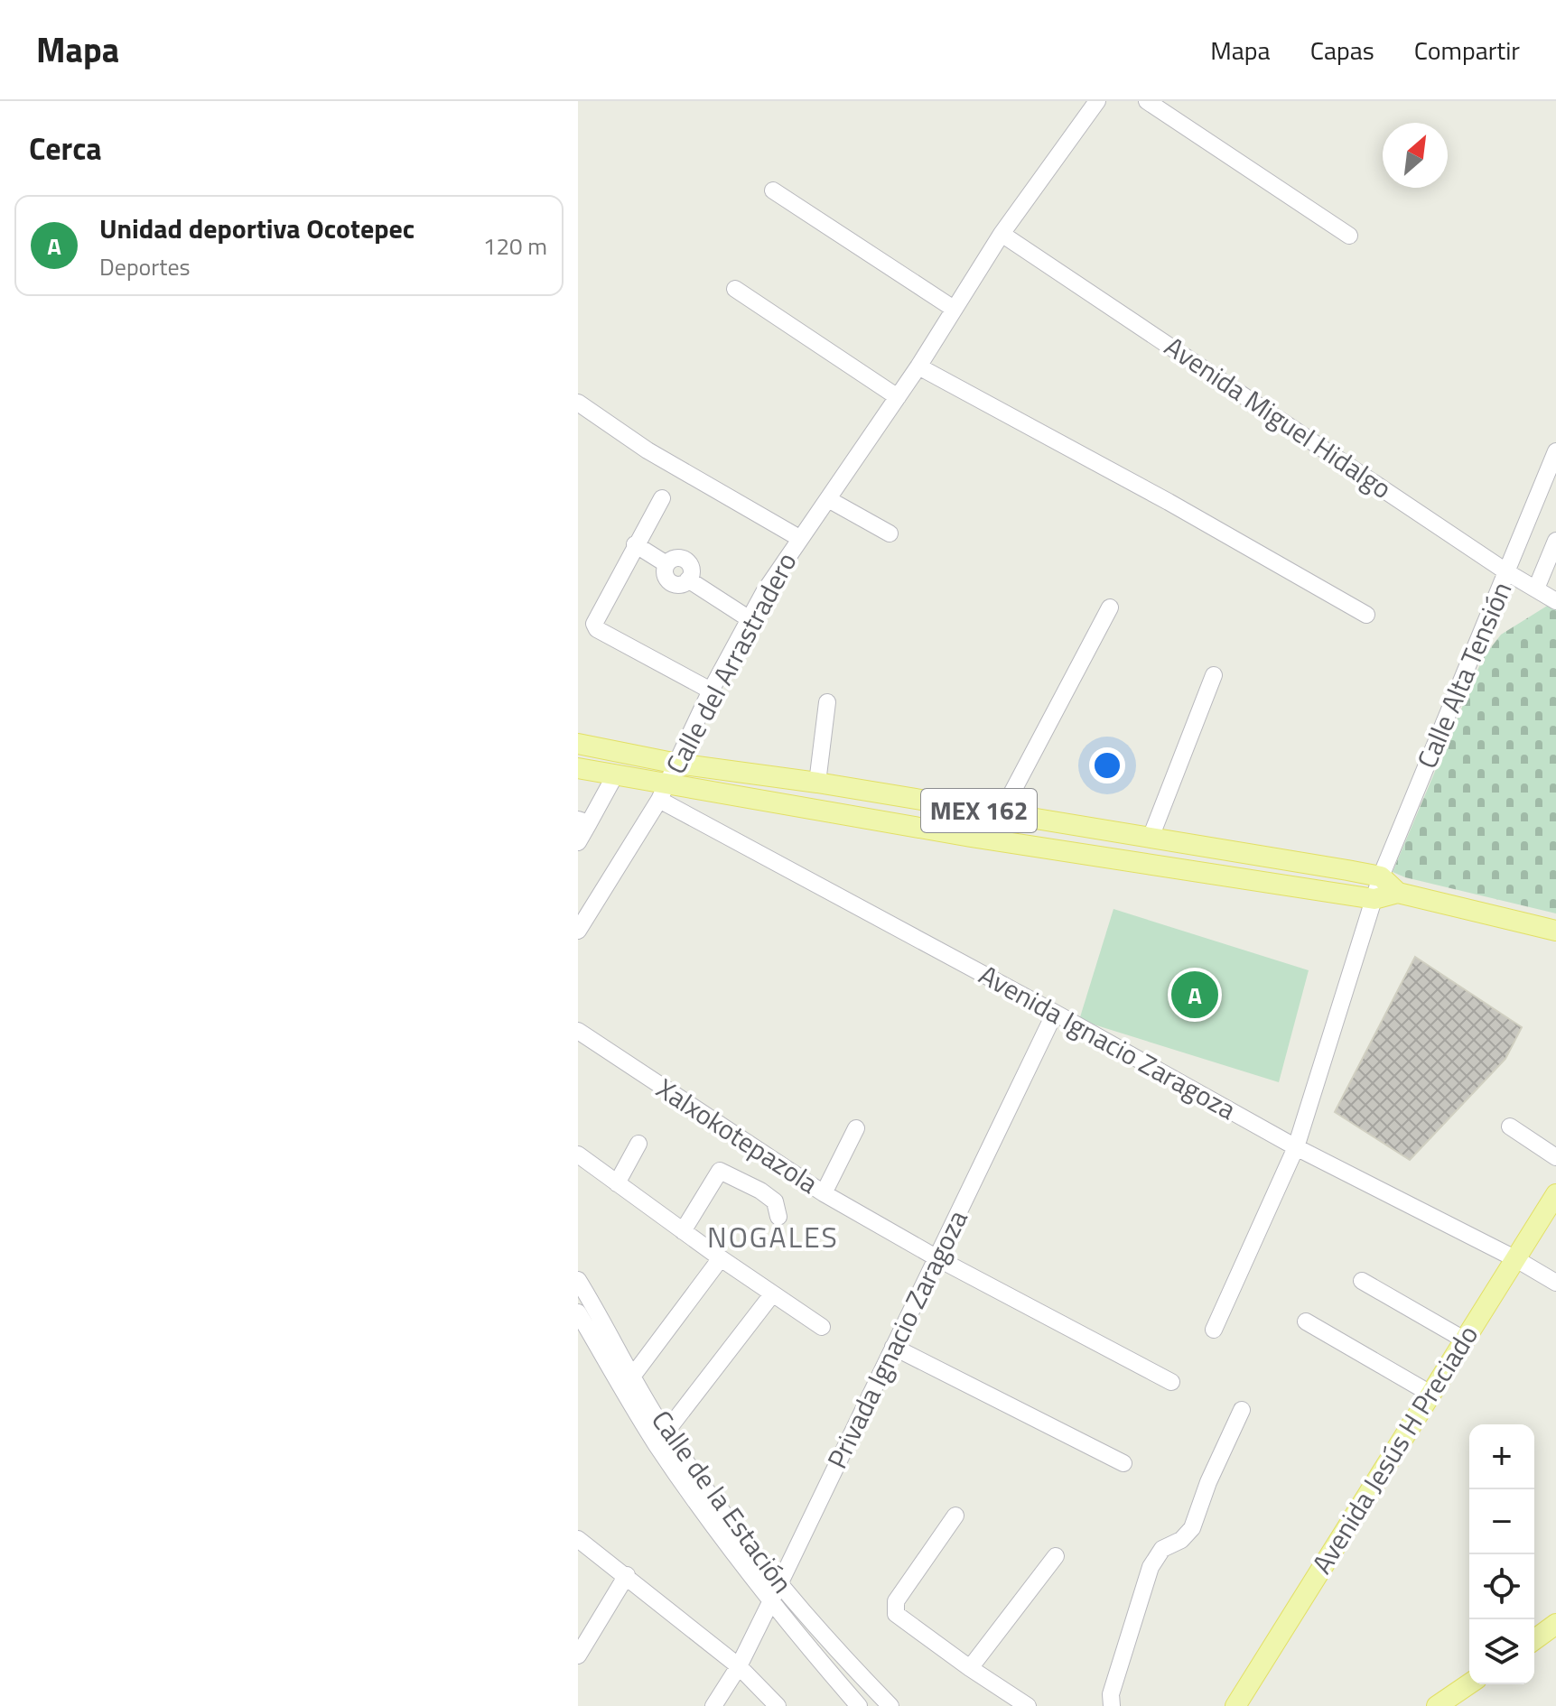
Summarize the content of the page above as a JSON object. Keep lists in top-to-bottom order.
{
  "streets": {
    "main road": ["MEX 162", "Avenida Jesús H Preciado"],
    "street": [
      "Avenida Miguel Hidalgo",
      "Calle del Arrastradero",
      "Calle Alta Tensión",
      "Avenida Ignacio Zaragoza",
      "Xalxokotepazola",
      "Privada Ignacio Zaragoza",
      "Calle de la Estación"
    ]
  },
  "crossings": [
    ["Avenida Miguel Hidalgo", "Calle del Arrastradero"],
    ["Avenida Miguel Hidalgo", "Calle Alta Tensión"],
    ["Calle del Arrastradero", "MEX 162"],
    ["Calle del Arrastradero", "Avenida Ignacio Zaragoza"],
    ["Calle Alta Tensión", "MEX 162"],
    ["Calle Alta Tensión", "Avenida Ignacio Zaragoza"],
    ["MEX 162", "Avenida Ignacio Zaragoza"],
    ["Avenida Ignacio Zaragoza", "Privada Ignacio Zaragoza"],
    ["Avenida Ignacio Zaragoza", "Avenida Jesús H Preciado"],
    ["Xalxokotepazola", "Privada Ignacio Zaragoza"],
    ["Privada Ignacio Zaragoza", "Calle de la Estación"]
  ],
  "districts": ["NOGALES"],
  "north": "top right",
  "page": {
    "header": "Mapa",
    "nav": ["Mapa", "Capas", "Compartir"],
    "heading": "Cerca",
    "list": [
      {
        "mark": "A",
        "name": "Unidad deportiva Ocotepec",
        "note": "Deportes",
        "value": "120 m"
      }
    ],
    "pins": "A",
    "map_buttons": ["+", "−"]
  }
}
